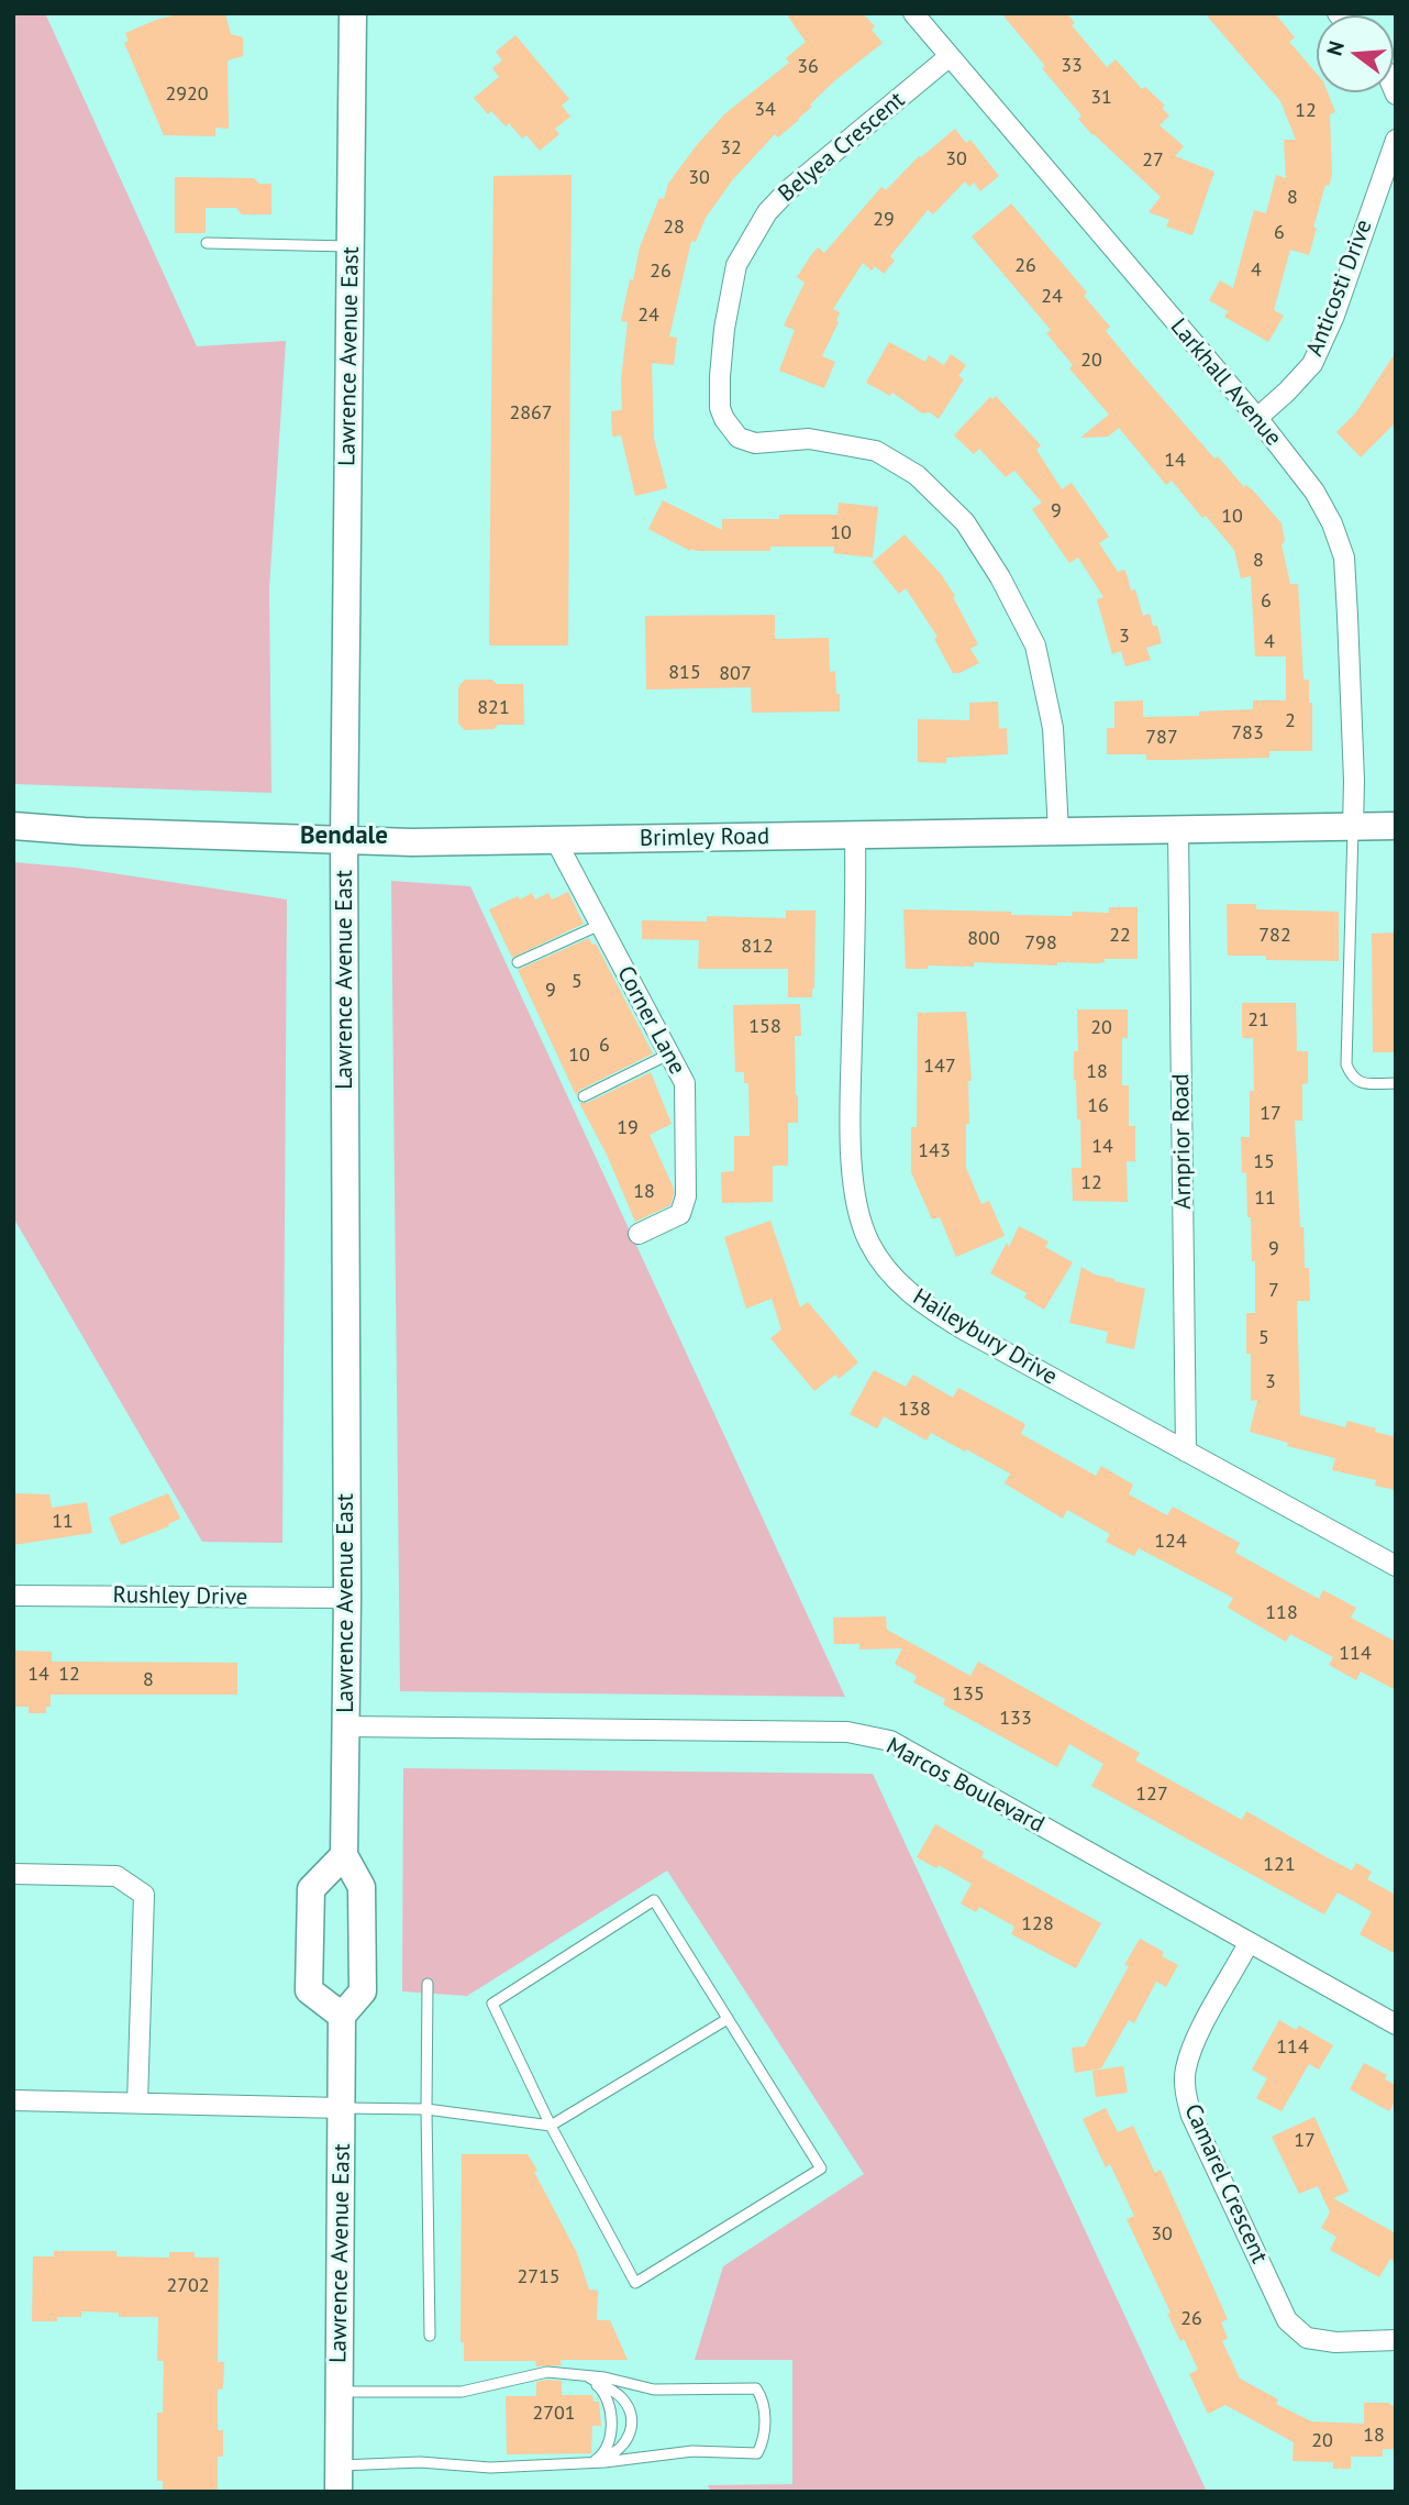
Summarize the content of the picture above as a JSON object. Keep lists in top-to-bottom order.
{
  "streets": {
    "main road": ["Lawrence Avenue East", "Brimley Road"],
    "street": [
      "Belyea Crescent",
      "Anticosti Drive",
      "Larkhall Avenue",
      "Corner Lane",
      "Arnprior Road",
      "Haileybury Drive",
      "Rushley Drive",
      "Marcos Boulevard",
      "Camarel Crescent"
    ]
  },
  "crossings": [
    ["Belyea Crescent", "Larkhall Avenue"],
    ["Belyea Crescent", "Brimley Road"],
    ["Anticosti Drive", "Larkhall Avenue"],
    ["Lawrence Avenue East", "Brimley Road"],
    ["Lawrence Avenue East", "Rushley Drive"],
    ["Lawrence Avenue East", "Marcos Boulevard"],
    ["Larkhall Avenue", "Brimley Road"],
    ["Brimley Road", "Corner Lane"],
    ["Brimley Road", "Arnprior Road"],
    ["Brimley Road", "Haileybury Drive"],
    ["Arnprior Road", "Haileybury Drive"],
    ["Marcos Boulevard", "Camarel Crescent"]
  ],
  "districts": ["Bendale"],
  "house_numbers": [
    "33",
    "36",
    "2920",
    "31",
    "34",
    "12",
    "32",
    "30",
    "27",
    "30",
    "8",
    "29",
    "28",
    "6",
    "26",
    "4",
    "26",
    "24",
    "24",
    "20",
    "2867",
    "14",
    "9",
    "10",
    "10",
    "8",
    "6",
    "3",
    "4",
    "815",
    "807",
    "821",
    "2",
    "783",
    "787",
    "22",
    "782",
    "800",
    "798",
    "812",
    "5",
    "9",
    "21",
    "158",
    "20",
    "6",
    "10",
    "147",
    "18",
    "16",
    "17",
    "19",
    "14",
    "143",
    "15",
    "12",
    "18",
    "11",
    "9",
    "7",
    "5",
    "3",
    "138",
    "11",
    "124",
    "118",
    "114",
    "14",
    "12",
    "8",
    "135",
    "133",
    "127",
    "121",
    "128",
    "114",
    "17",
    "30",
    "2715",
    "2702",
    "26",
    "2701",
    "18",
    "20"
  ],
  "north": "left"
}
